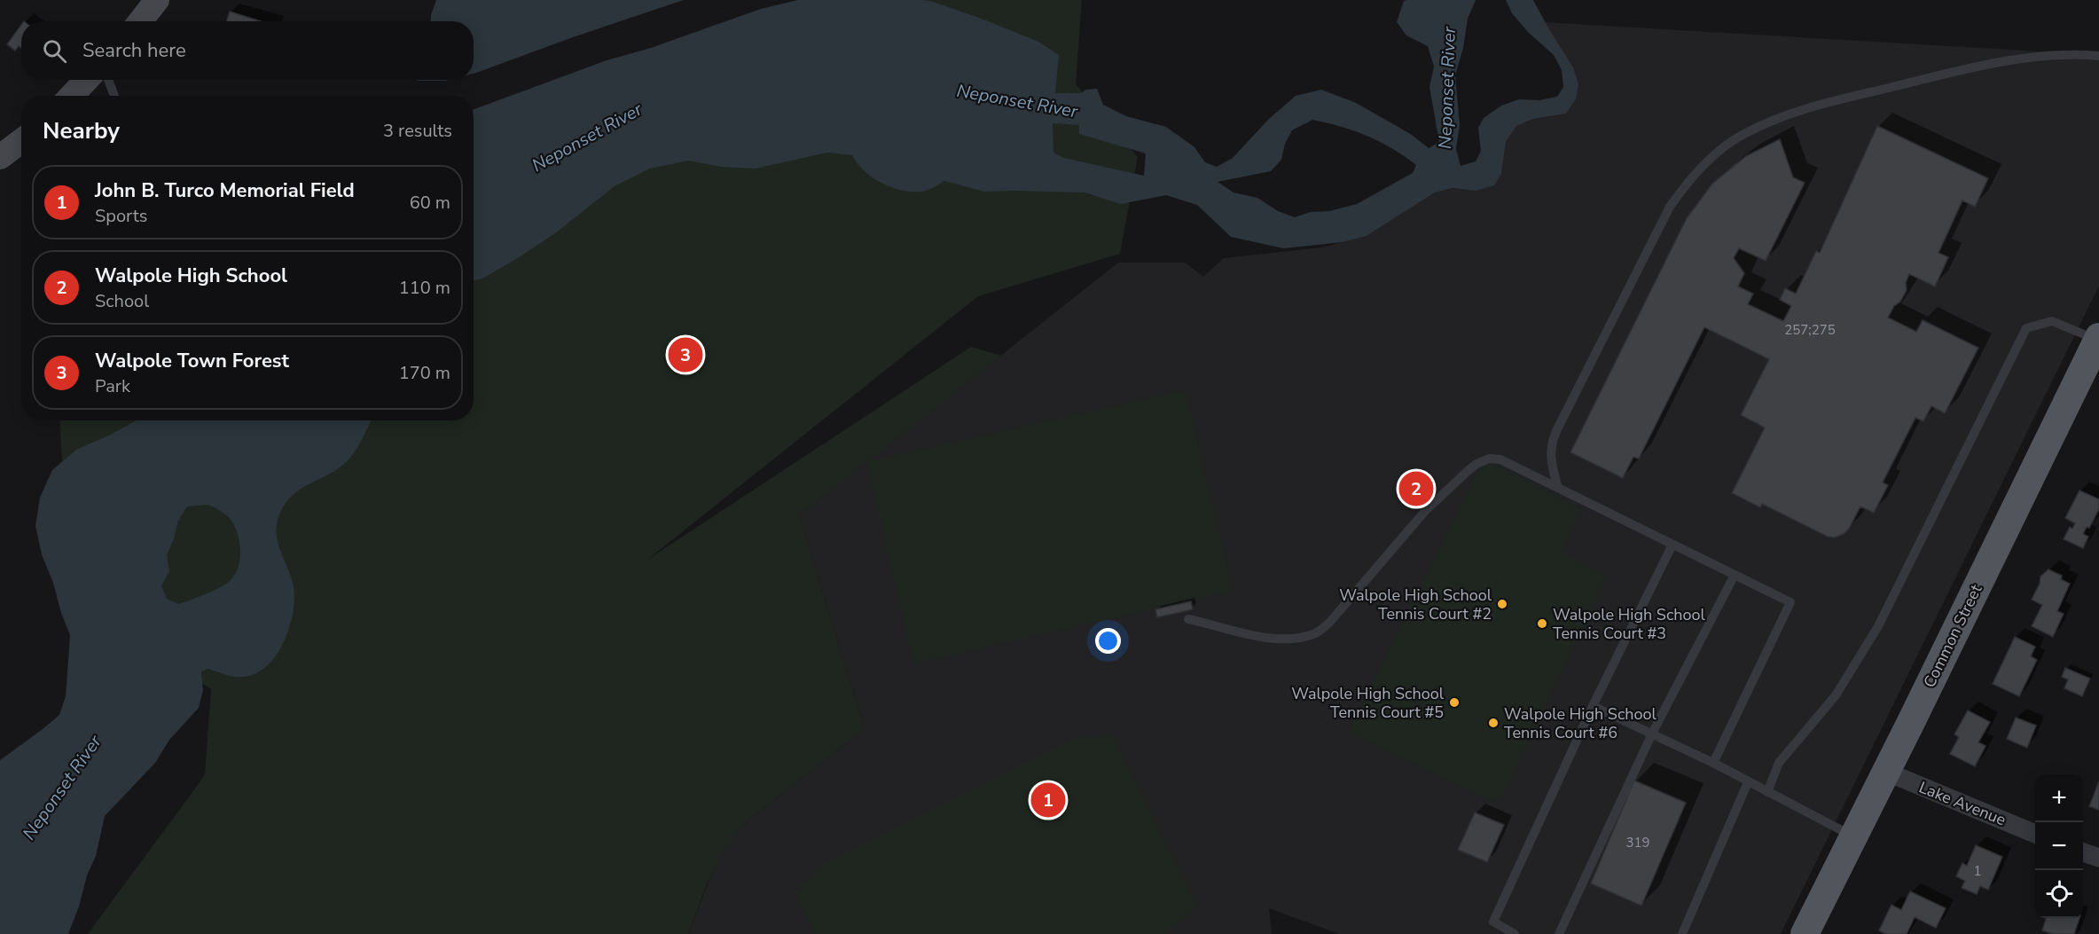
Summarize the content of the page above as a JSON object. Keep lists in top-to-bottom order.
{
  "streets": {
    "main road": ["Common Street"],
    "street": ["Lake Avenue"]
  },
  "crossings": [
    ["Common Street", "Lake Avenue"]
  ],
  "water": ["Neponset River"],
  "places": [
    "Walpole High School Tennis Court #2",
    "Walpole High School Tennis Court #3",
    "Walpole High School Tennis Court #5",
    "Walpole High School Tennis Court #6"
  ],
  "house_numbers": ["257;275", "319", "1"],
  "page": {
    "search": "Search here",
    "heading": ["Nearby", "3 results"],
    "list": [
      {
        "mark": "1",
        "name": "John B. Turco Memorial Field",
        "note": "Sports",
        "value": "60 m"
      },
      {
        "mark": "2",
        "name": "Walpole High School",
        "note": "School",
        "value": "110 m"
      },
      {
        "mark": "3",
        "name": "Walpole Town Forest",
        "note": "Park",
        "value": "170 m"
      }
    ],
    "pins": ["3", "2", "1"],
    "map_buttons": ["+", "−"]
  }
}
